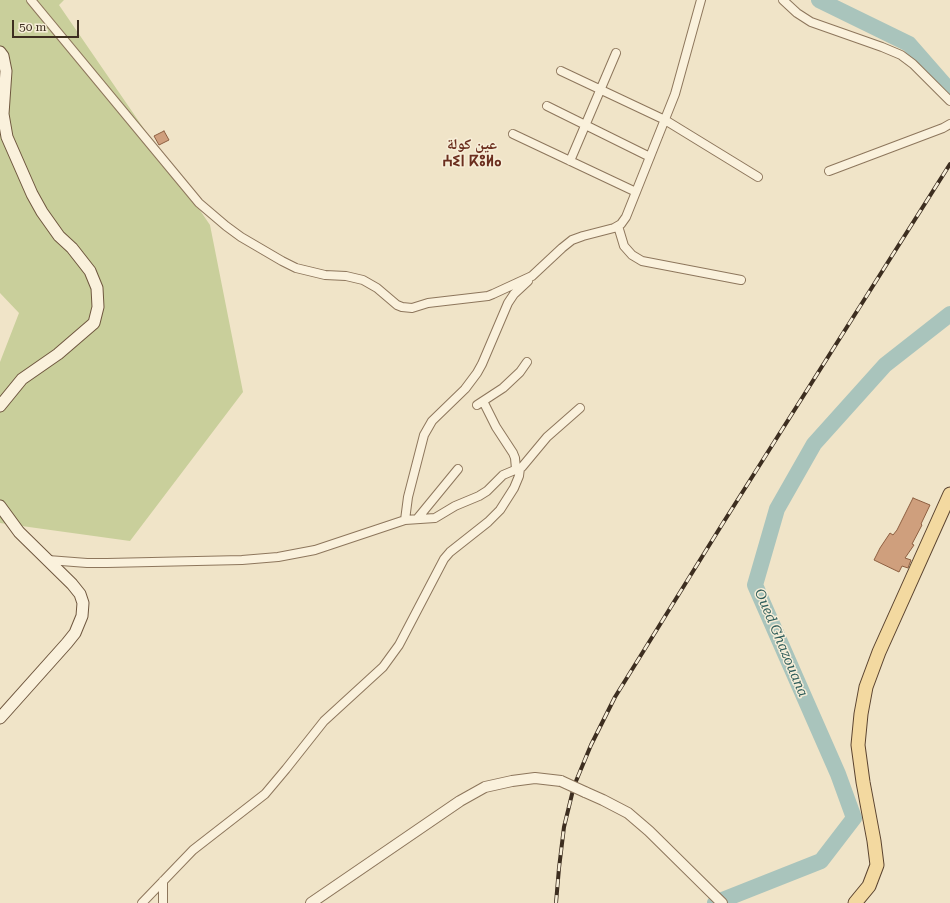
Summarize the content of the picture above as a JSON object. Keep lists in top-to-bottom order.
{
  "districts": ["عين كولة ⵄⵉⵏ ⴽⵓⵍⴰ"],
  "water": ["Oued Ghazouana"],
  "scale_bar": "50 m"
}
